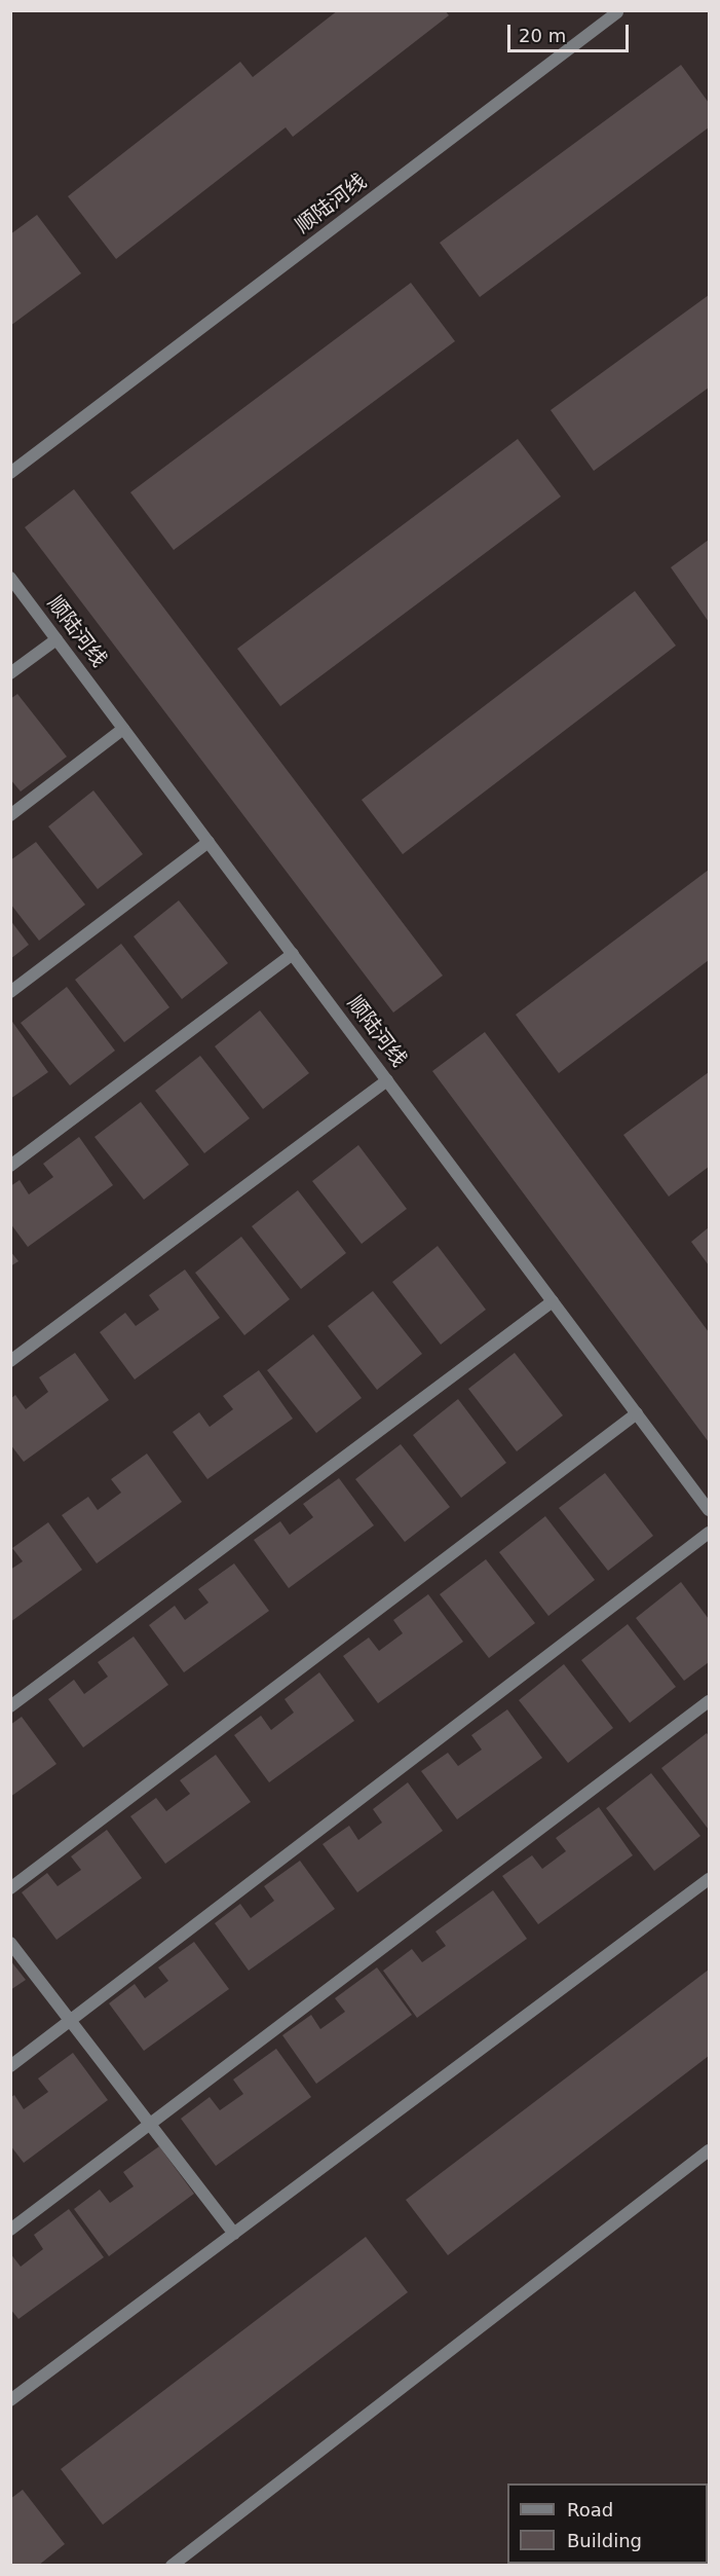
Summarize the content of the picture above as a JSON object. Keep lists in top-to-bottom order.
{
  "streets": {
    "street": ["顺陆河线"]
  },
  "legend": ["Road", "Building"],
  "scale_bar": "20 m"
}
